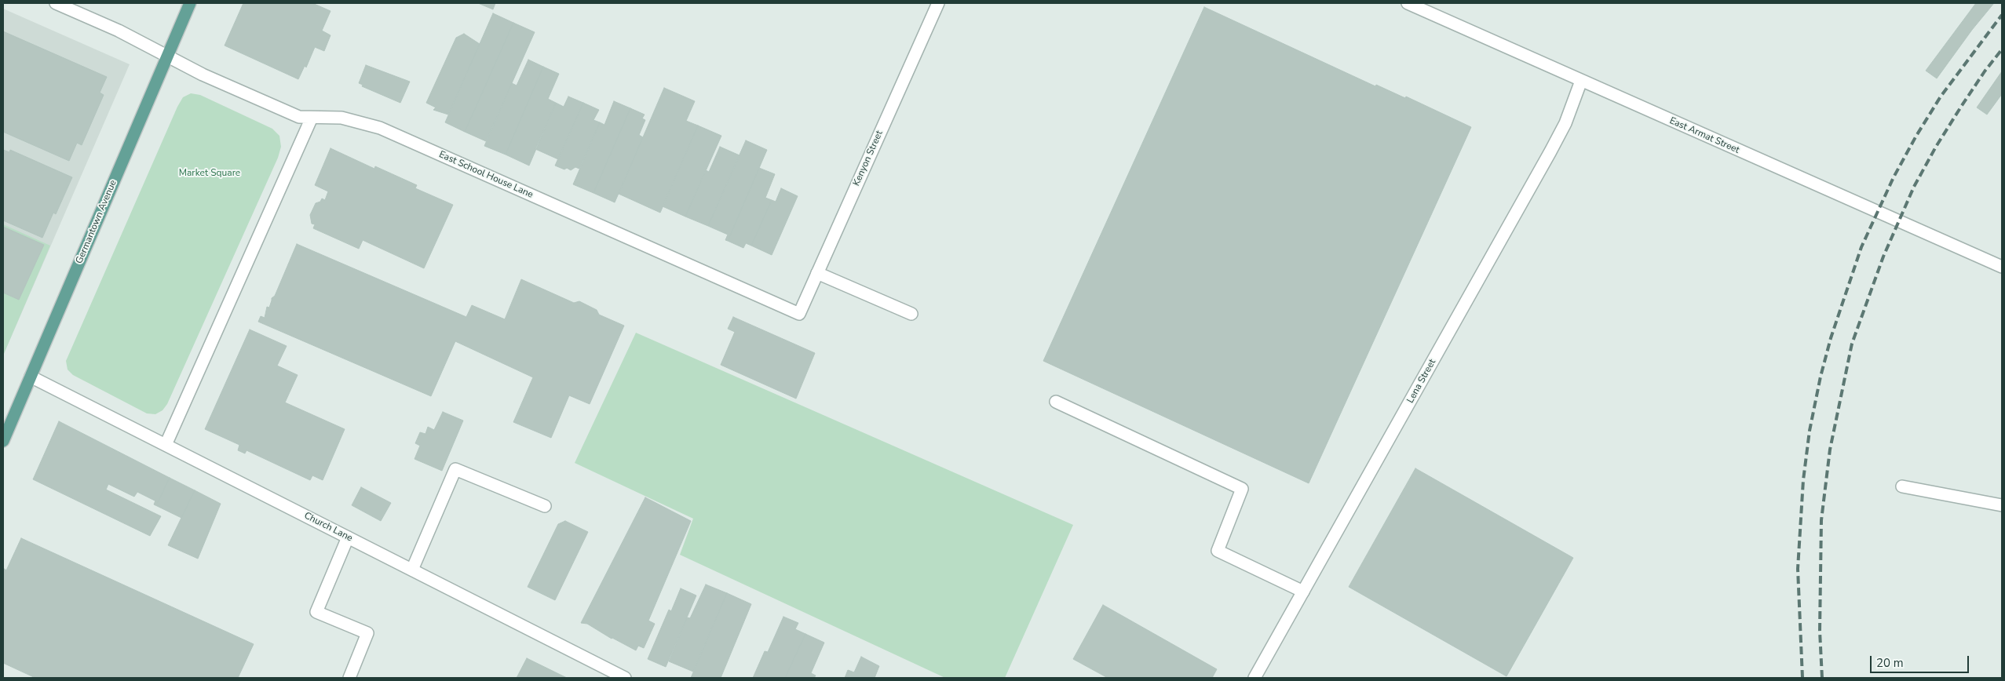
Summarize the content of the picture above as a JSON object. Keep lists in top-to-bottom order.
{
  "streets": {
    "main road": ["Germantown Avenue"],
    "street": [
      "East Armat Street",
      "Kenyon Street",
      "East School House Lane",
      "Lena Street",
      "Church Lane"
    ]
  },
  "crossings": [
    ["East Armat Street", "Lena Street"],
    ["Kenyon Street", "East School House Lane"],
    ["East School House Lane", "Germantown Avenue"],
    ["Germantown Avenue", "Church Lane"]
  ],
  "parks": ["Market Square"],
  "scale_bar": "20 m"
}
